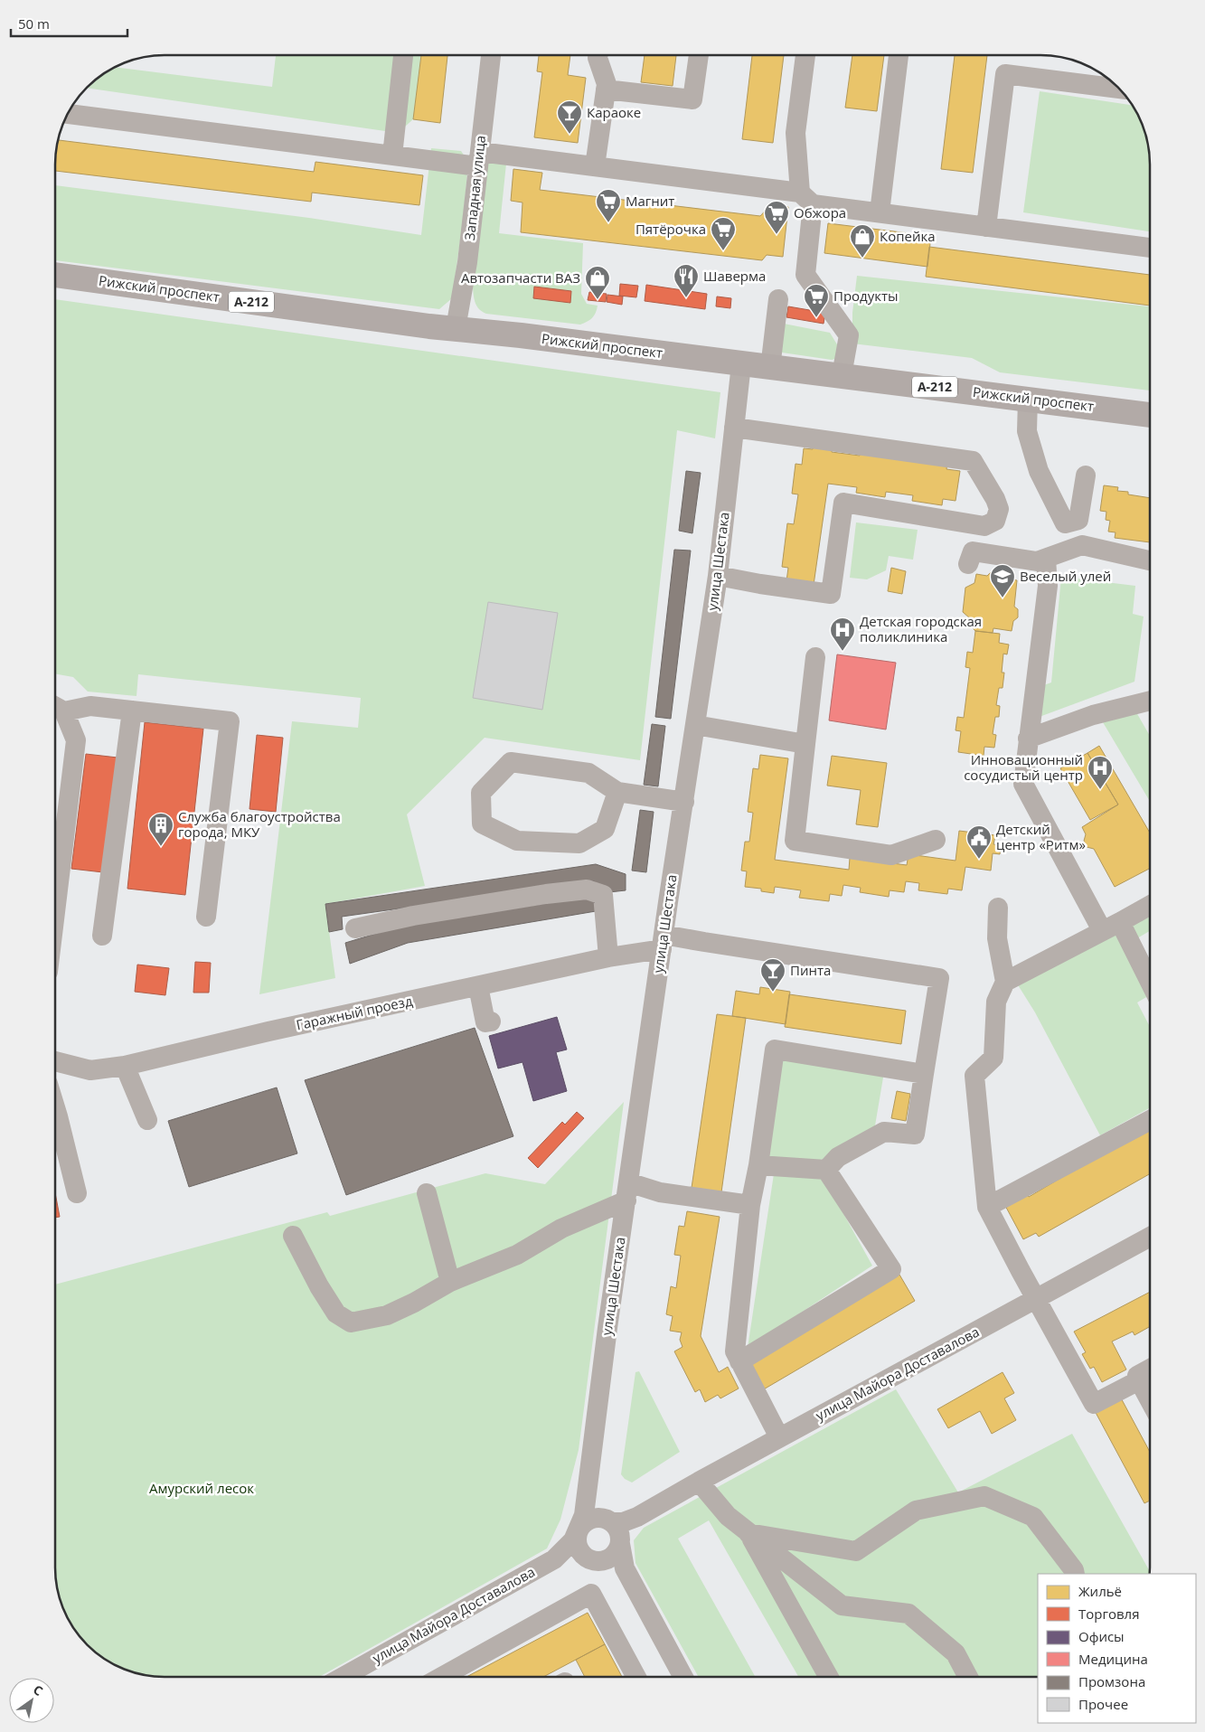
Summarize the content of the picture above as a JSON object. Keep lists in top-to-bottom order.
{
  "streets": {
    "highway": ["Рижский проспект", "А-212"],
    "street": [
      "Западная улица",
      "улица Шестака",
      "Гаражный проезд",
      "улица Майора Доставалова"
    ]
  },
  "crossings": [
    ["Западная улица", "Рижский проспект"],
    ["Рижский проспект", "улица Шестака"],
    ["улица Шестака", "Гаражный проезд"],
    ["улица Шестака", "улица Майора Доставалова"]
  ],
  "parks": ["Амурский лесок"],
  "places": {
    "bar": ["Караоке", "Пинта"],
    "supermarket": [
      "Магнит",
      "Обжора",
      "Пятёрочка",
      "Продукты"
    ],
    "shop": ["Копейка", "Автозапчасти ВАЗ"],
    "restaurant": ["Шаверма"],
    "school or university": ["Веселый улей"],
    "hospital": ["Детская городская поликлиника", "Инновационный сосудистый центр"],
    "building": ["Служба благоустройства города, МКУ"],
    "public building": ["Детский центр «Ритм»"]
  },
  "legend": [
    "Жильё",
    "Торговля",
    "Офисы",
    "Медицина",
    "Промзона",
    "Прочее"
  ],
  "scale_bar": "50 m",
  "north": "top right"
}
